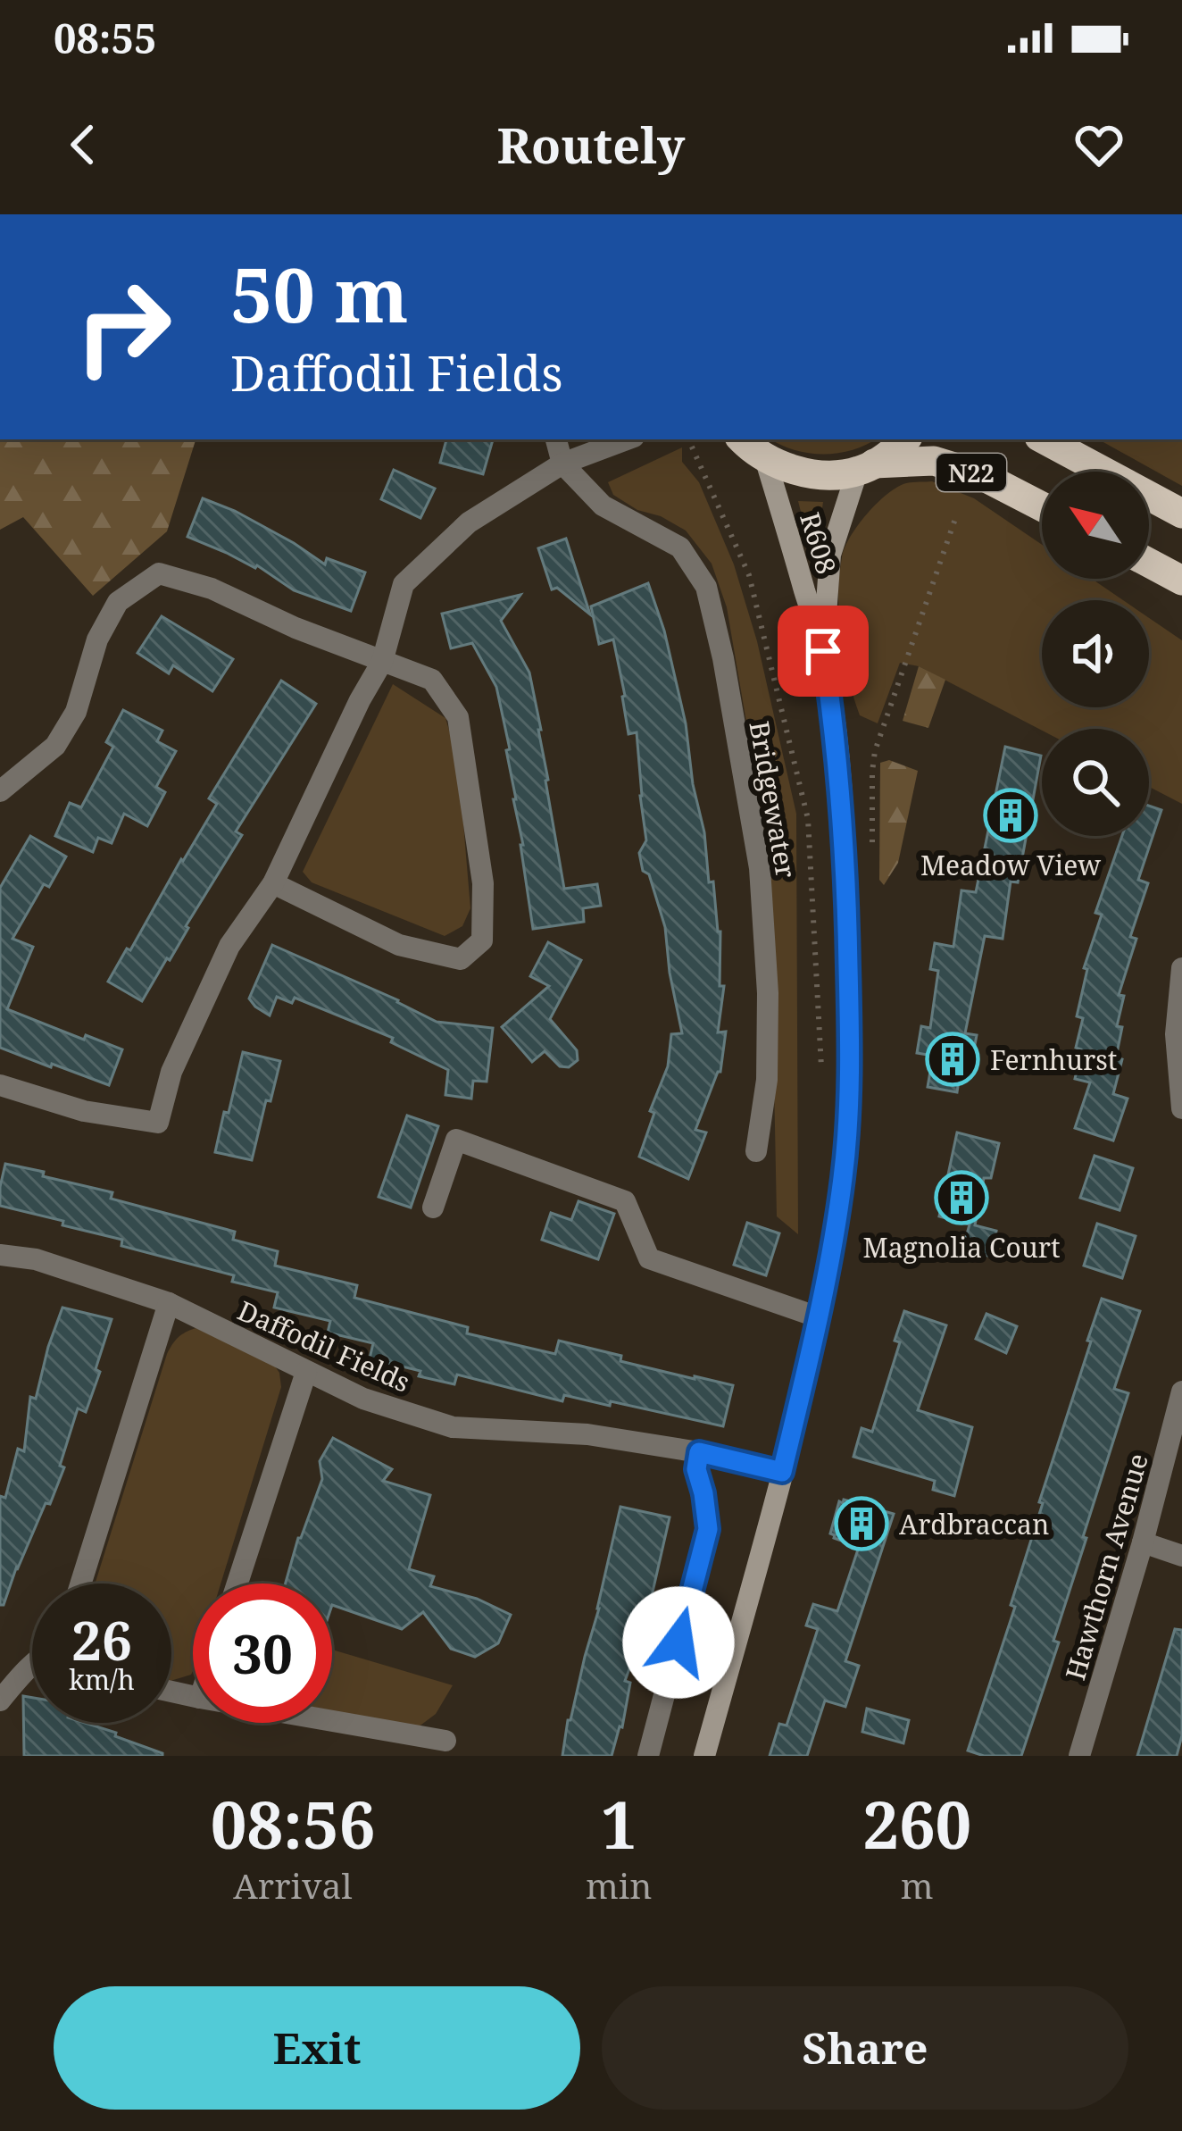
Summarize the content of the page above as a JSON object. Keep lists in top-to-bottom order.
{
  "streets": {
    "highway": ["N22"],
    "main road": ["R608"],
    "street": ["Bridgewater", "Daffodil Fields", "Hawthorn Avenue"]
  },
  "crossings": [
    ["N22", "R608"],
    ["R608", "Daffodil Fields"]
  ],
  "places": {
    "building": [
      "Meadow View",
      "Fernhurst",
      "Magnolia Court",
      "Ardbraccan"
    ]
  },
  "north": "top left",
  "page": {
    "status": "08:55",
    "header": "Routely",
    "turn": ["50 m", "Daffodil Fields"],
    "speed": "26 km/h",
    "limit": "30",
    "eta": [
      "08:56",
      "Arrival",
      "1",
      "min",
      "260",
      "m"
    ],
    "buttons": ["Exit", "Share"]
  }
}
